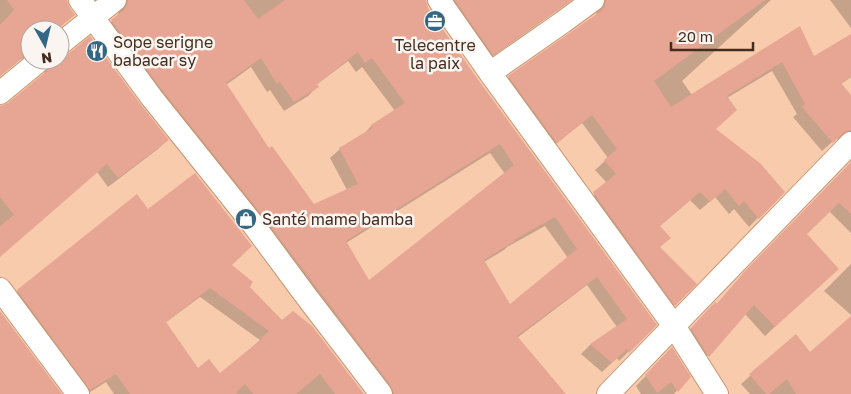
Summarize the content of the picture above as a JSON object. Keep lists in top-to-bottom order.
{
  "places": {
    "office": ["Telecentre la paix"],
    "restaurant": ["Sope serigne babacar sy"],
    "shop": ["Santé mame bamba"]
  },
  "scale_bar": "20 m",
  "north": "bottom"
}
